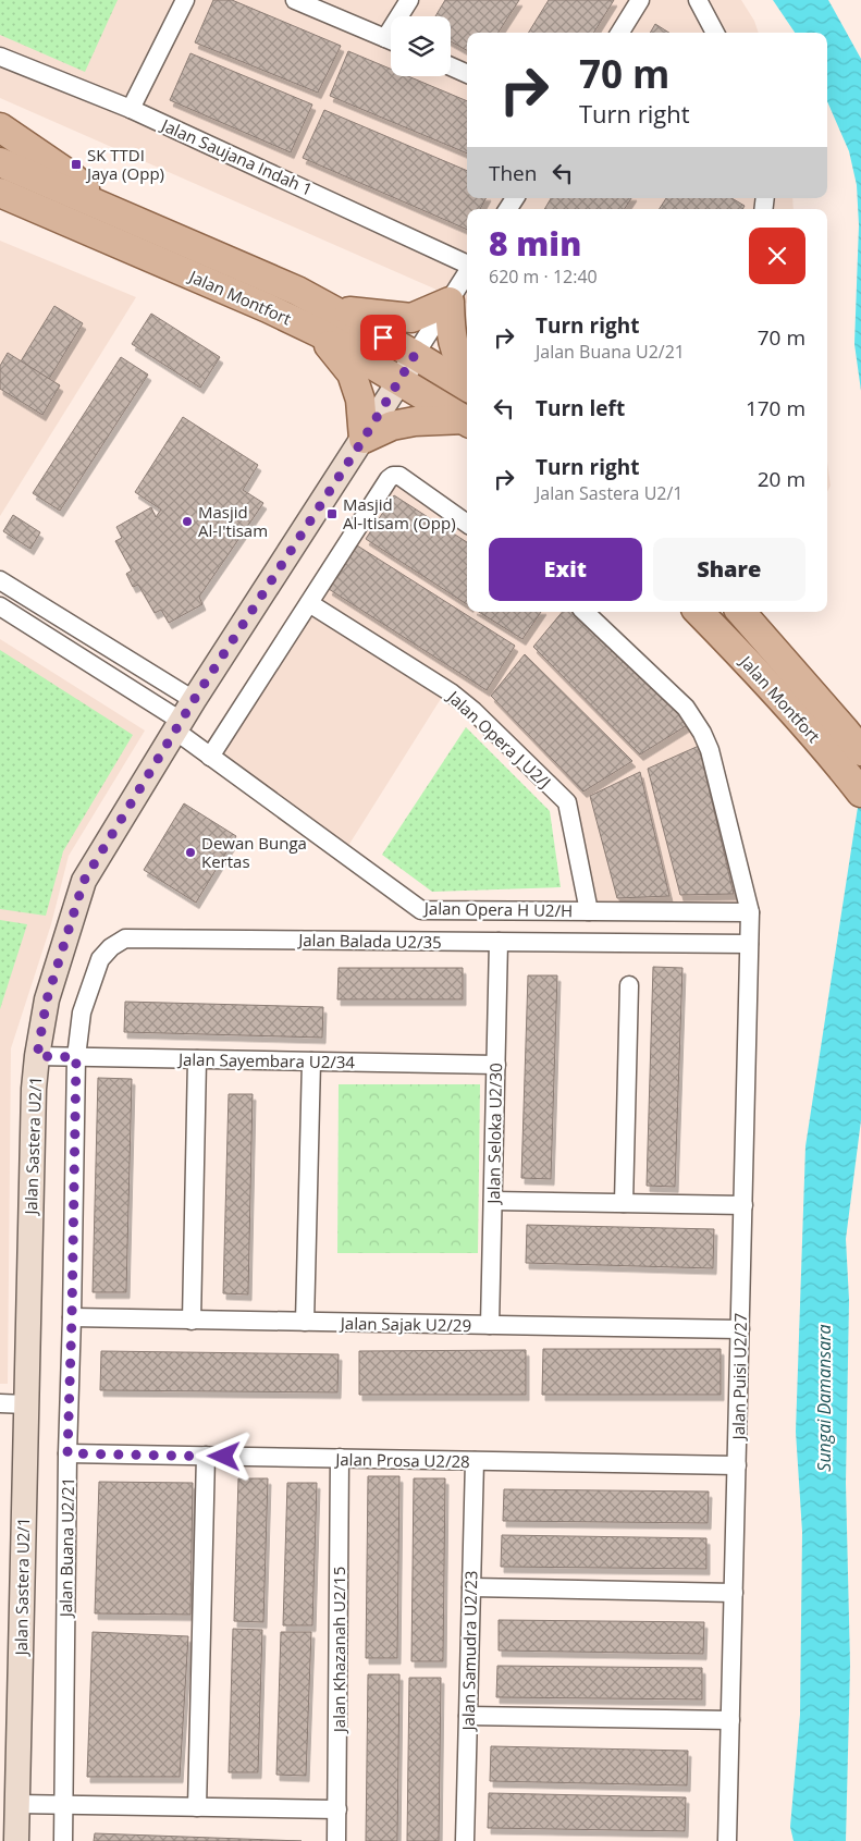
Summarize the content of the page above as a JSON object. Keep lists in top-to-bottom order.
{
  "streets": {
    "main road": ["Jalan Montfort"],
    "street": [
      "Jalan Saujana Indah 1",
      "Jalan Opera J U2/J",
      "Jalan Opera H U2/H",
      "Jalan Balada U2/35",
      "Jalan Sayembara U2/34",
      "Jalan Seloka U2/30",
      "Jalan Sastera U2/1",
      "Jalan Sajak U2/29",
      "Jalan Puisi U2/27",
      "Jalan Prosa U2/28",
      "Jalan Buana U2/21",
      "Jalan Khazanah U2/15",
      "Jalan Samudra U2/23"
    ]
  },
  "crossings": [
    ["Jalan Montfort", "Jalan Sastera U2/1"],
    ["Jalan Opera J U2/J", "Jalan Opera H U2/H"],
    ["Jalan Opera H U2/H", "Jalan Sastera U2/1"],
    ["Jalan Opera H U2/H", "Jalan Puisi U2/27"],
    ["Jalan Balada U2/35", "Jalan Sayembara U2/34"],
    ["Jalan Balada U2/35", "Jalan Seloka U2/30"],
    ["Jalan Balada U2/35", "Jalan Puisi U2/27"],
    ["Jalan Balada U2/35", "Jalan Buana U2/21"],
    ["Jalan Sayembara U2/34", "Jalan Seloka U2/30"],
    ["Jalan Sayembara U2/34", "Jalan Sastera U2/1"],
    ["Jalan Sayembara U2/34", "Jalan Buana U2/21"],
    ["Jalan Seloka U2/30", "Jalan Sajak U2/29"],
    ["Jalan Sajak U2/29", "Jalan Puisi U2/27"],
    ["Jalan Sajak U2/29", "Jalan Buana U2/21"],
    ["Jalan Puisi U2/27", "Jalan Prosa U2/28"],
    ["Jalan Prosa U2/28", "Jalan Buana U2/21"],
    ["Jalan Prosa U2/28", "Jalan Khazanah U2/15"],
    ["Jalan Prosa U2/28", "Jalan Samudra U2/23"]
  ],
  "water": ["Sungai Damansara"],
  "places": {
    "transit": ["SK TTDI Jaya (Opp)", "Masjid Al-Itisam (Opp)"],
    "other": ["Masjid Al-I'tisam", "Dewan Bunga Kertas"]
  },
  "page": {
    "turn": ["70 m", "Turn right"],
    "then": "Then",
    "heading": ["8 min", "620 m · 12:40"],
    "list": [
      {
        "name": "Turn right",
        "note": "Jalan Buana U2/21",
        "value": "70 m"
      },
      {
        "name": "Turn left",
        "value": "170 m"
      },
      {
        "name": "Turn right",
        "note": "Jalan Sastera U2/1",
        "value": "20 m"
      }
    ],
    "buttons": ["Exit", "Share"]
  }
}
